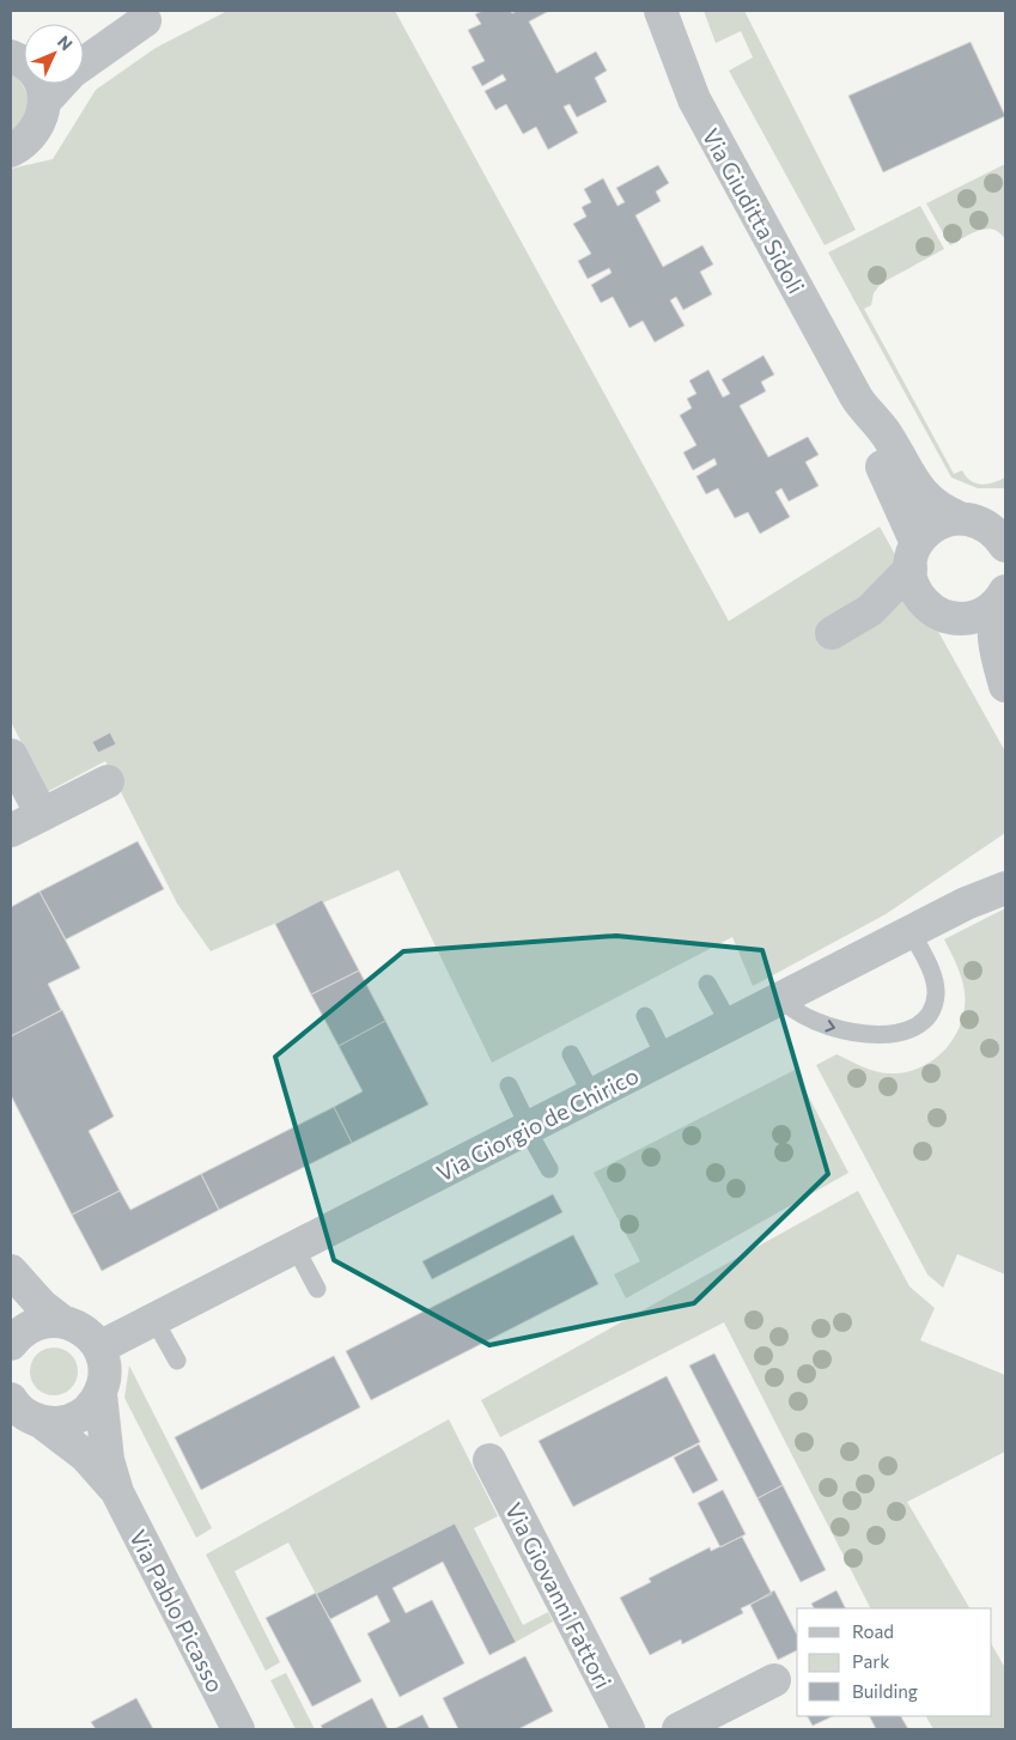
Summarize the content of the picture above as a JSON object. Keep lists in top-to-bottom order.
{
  "streets": {
    "street": [
      "Via Giuditta Sidoli",
      "Via Giorgio de Chirico",
      "Via Giovanni Fattori",
      "Via Pablo Picasso"
    ]
  },
  "crossings": [
    ["Via Giorgio de Chirico", "Via Pablo Picasso"]
  ],
  "legend": ["Road", "Park", "Building"],
  "north": "top right"
}
